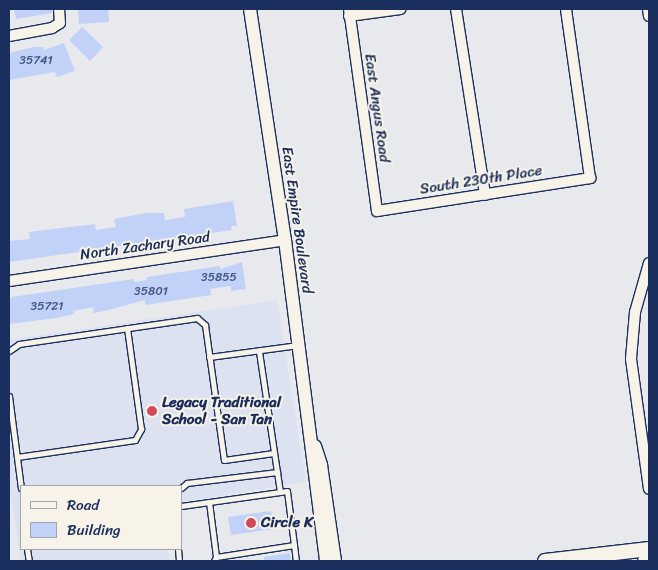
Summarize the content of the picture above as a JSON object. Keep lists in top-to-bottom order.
{
  "streets": {
    "street": [
      "East Angus Road",
      "South 230th Place",
      "East Empire Boulevard",
      "North Zachary Road"
    ]
  },
  "crossings": [
    ["East Angus Road", "South 230th Place"],
    ["East Empire Boulevard", "North Zachary Road"]
  ],
  "places": ["Legacy Traditional School - San Tan", "Circle K"],
  "house_numbers": [
    "35741",
    "35855",
    "35801",
    "35721"
  ],
  "legend": ["Road", "Building"]
}
